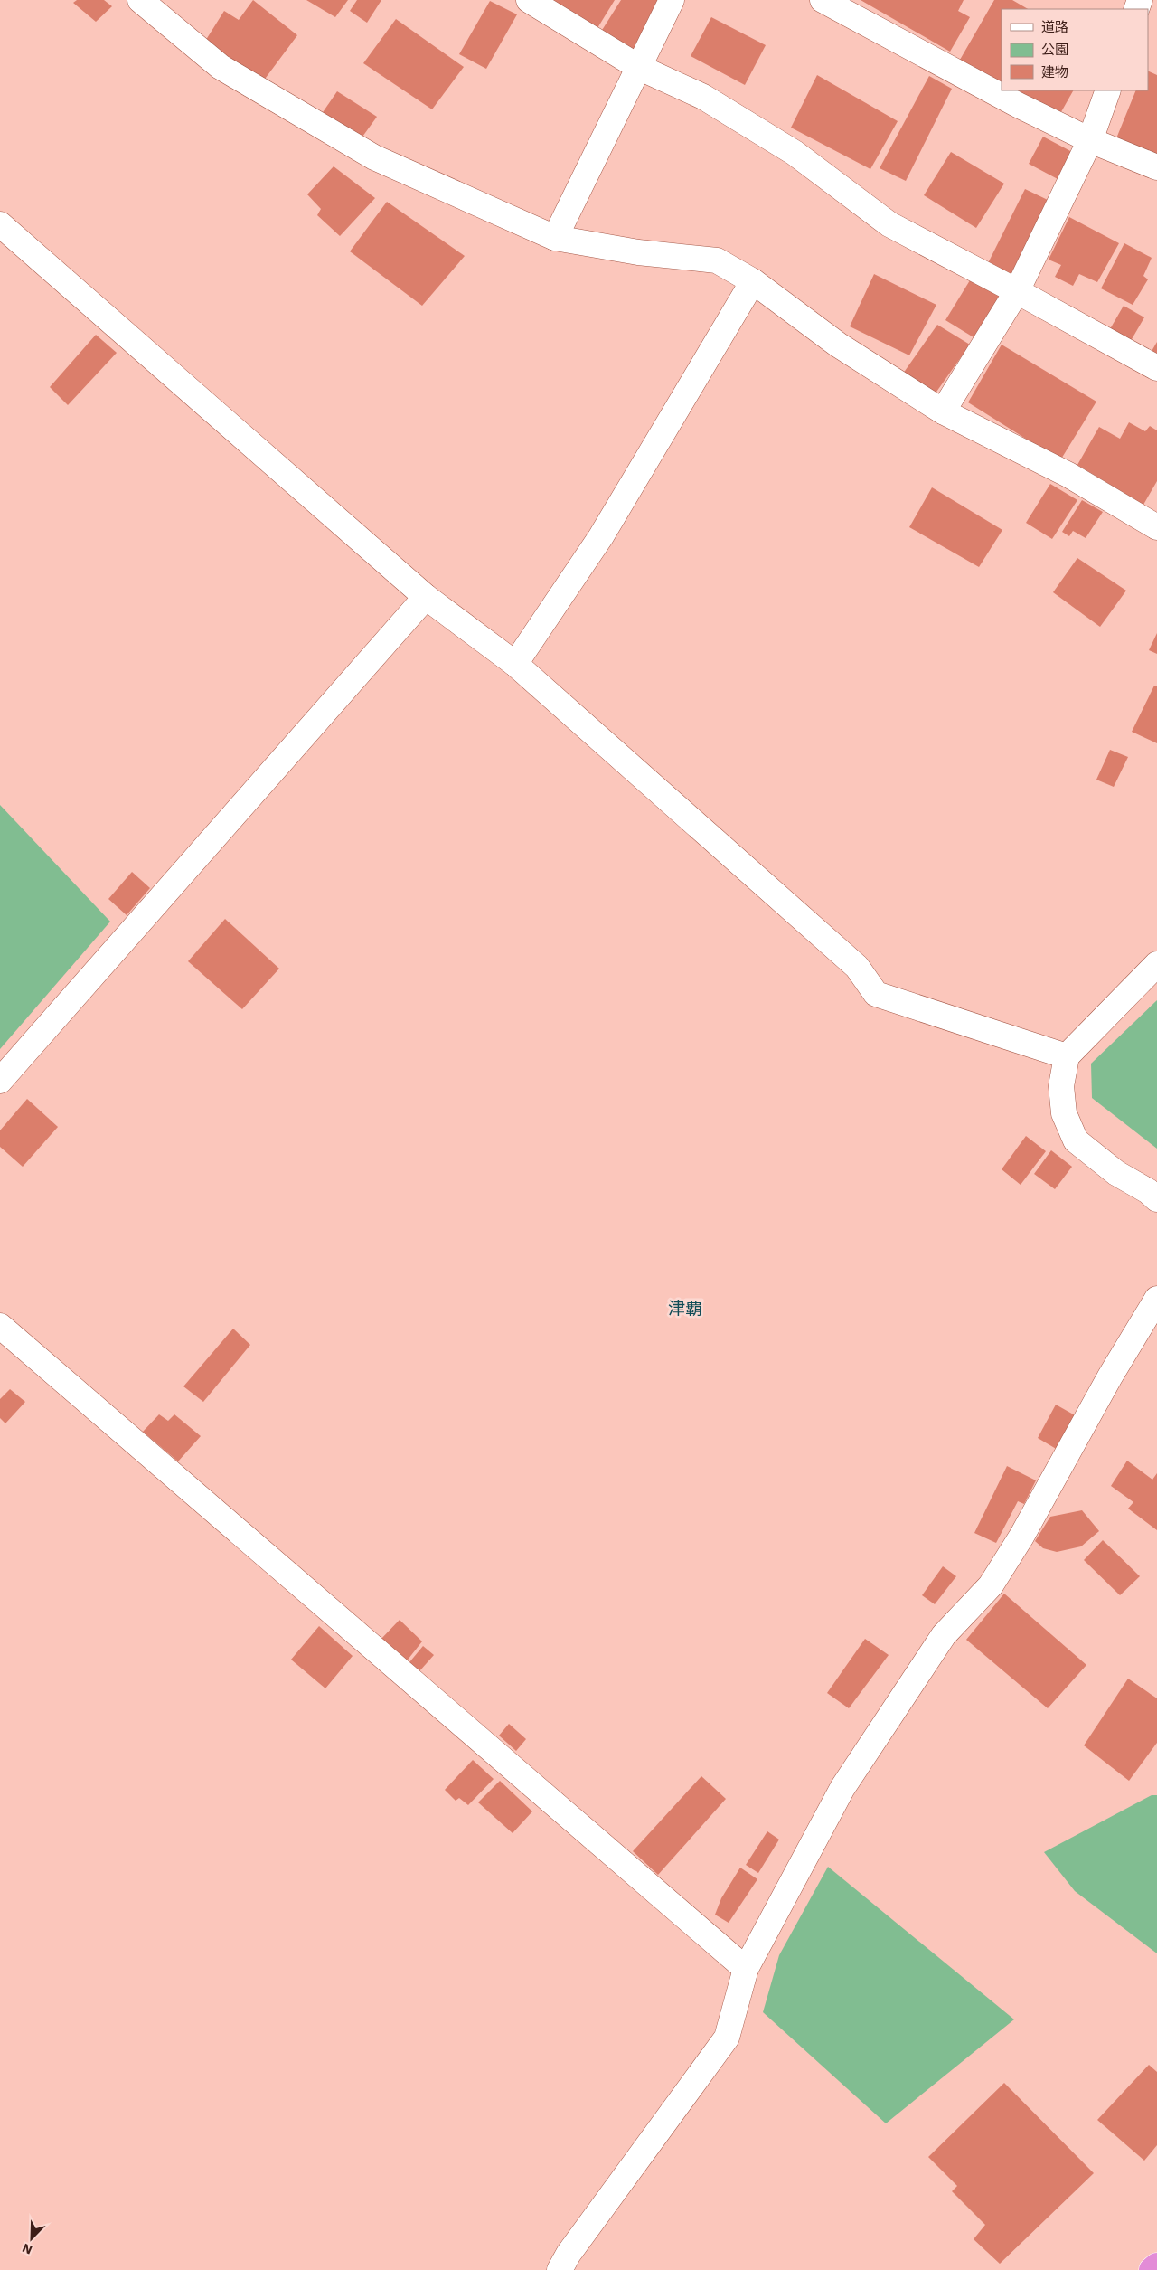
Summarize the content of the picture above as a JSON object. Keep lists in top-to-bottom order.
{
  "districts": ["津覇"],
  "legend": ["道路", "公園", "建物"],
  "north": "bottom left"
}
